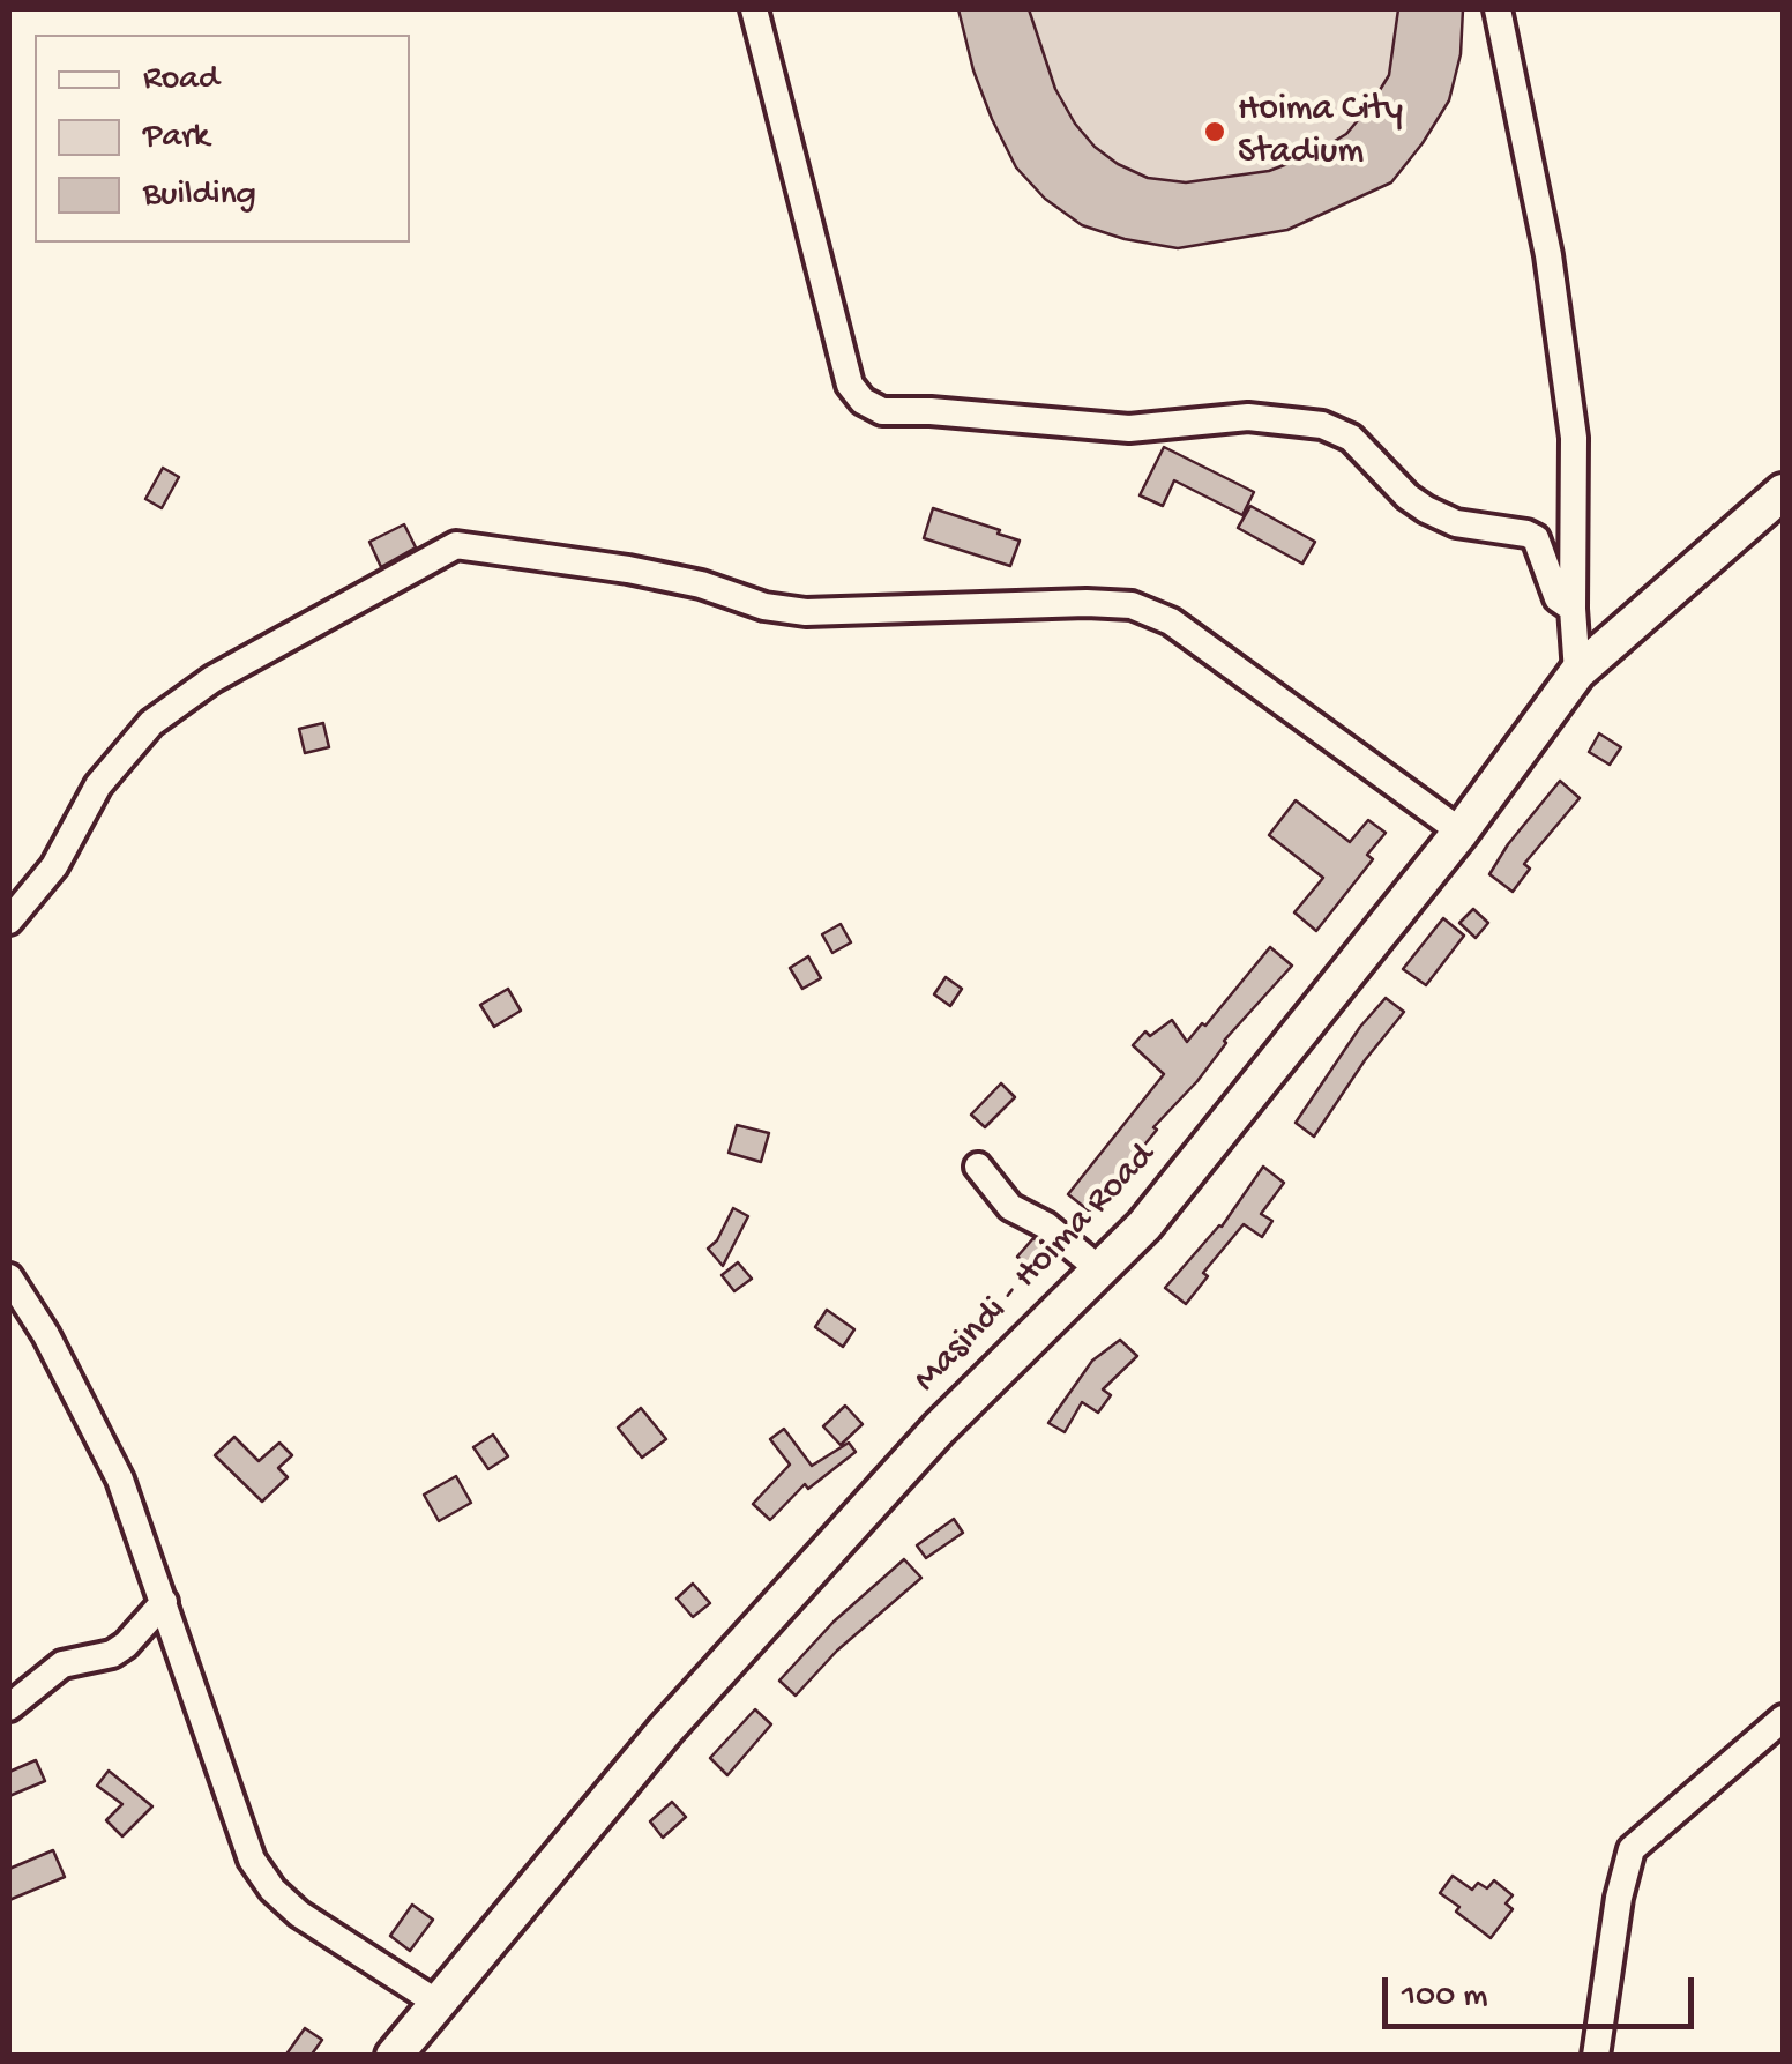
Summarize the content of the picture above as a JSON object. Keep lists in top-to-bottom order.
{
  "streets": {
    "main road": ["Masindi - Hoima Road"]
  },
  "places": ["Hoima City Stadium"],
  "legend": ["Road", "Park", "Building"],
  "scale_bar": "100 m"
}
